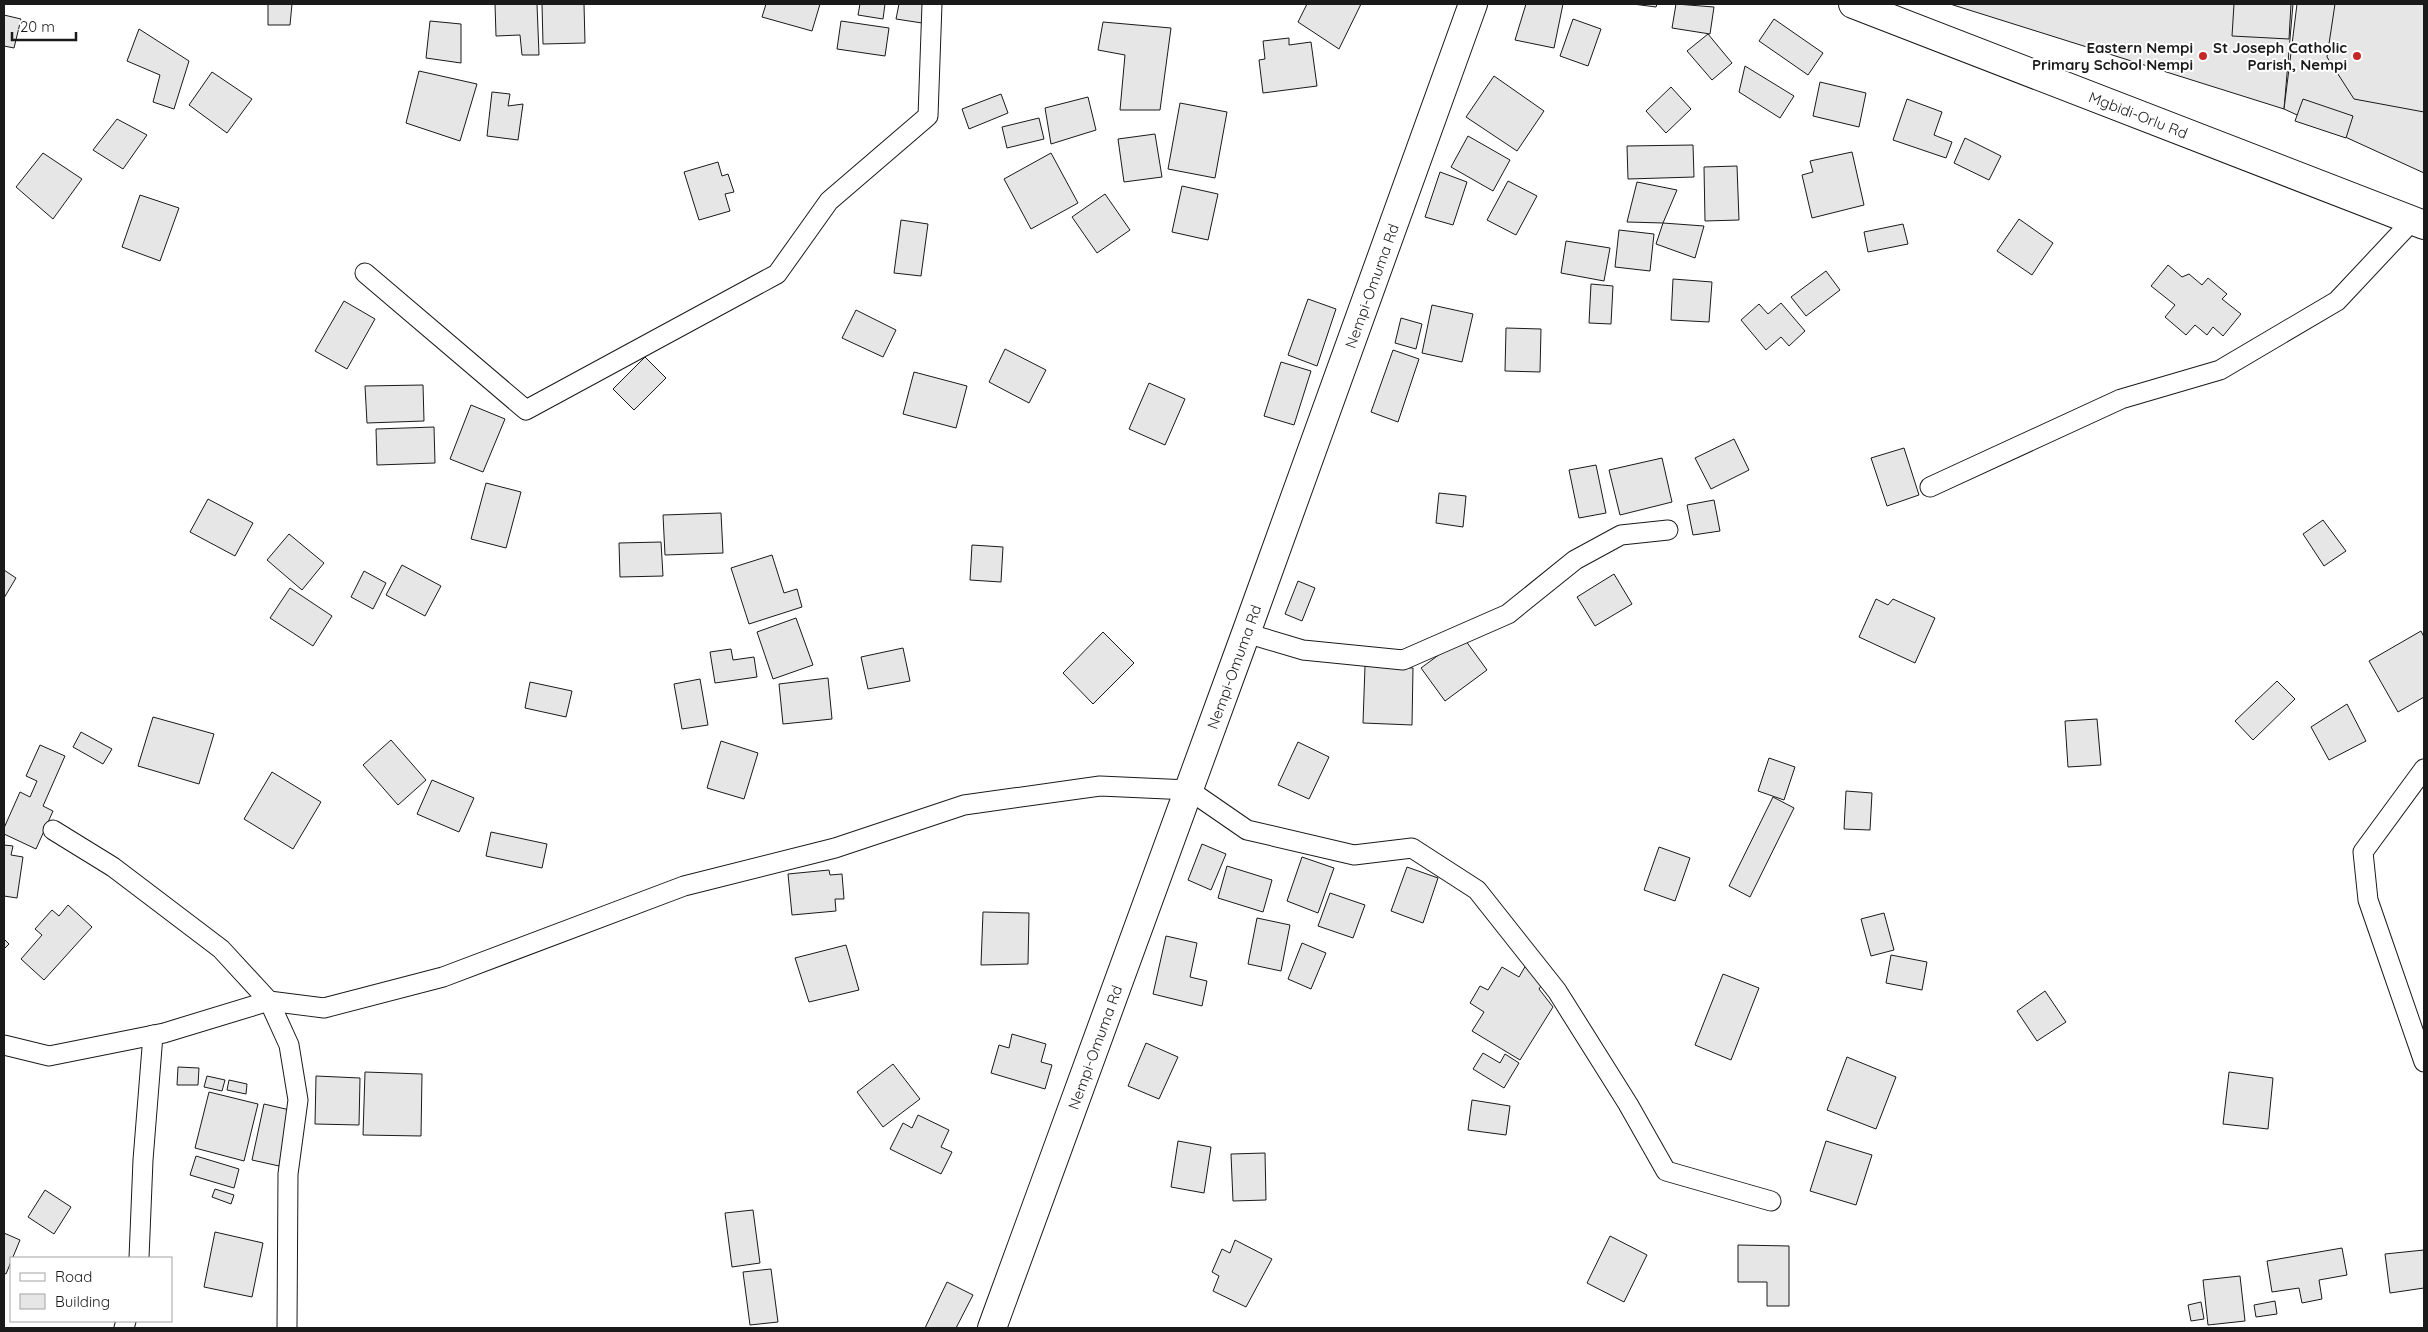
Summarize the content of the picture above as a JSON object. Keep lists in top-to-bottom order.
{
  "streets": {
    "street": ["Mgbidi-Orlu Rd", "Nempi-Omuma Rd"]
  },
  "places": ["Eastern Nempi Primary School Nempi", "St Joseph Catholic Parish, Nempi"],
  "legend": ["Road", "Building"],
  "scale_bar": "20 m"
}
